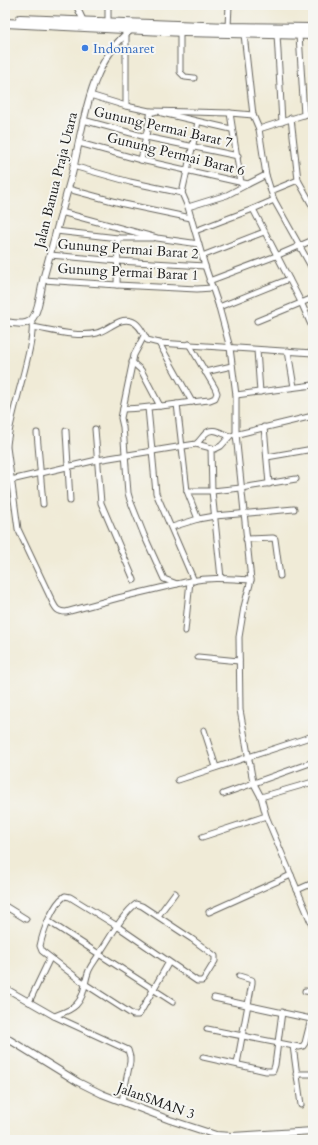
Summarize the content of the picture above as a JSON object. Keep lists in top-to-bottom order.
{
  "streets": {
    "street": [
      "Gunung Permai Barat 7",
      "Gunung Permai Barat 6",
      "Jalan Banua Praja Utara",
      "Gunung Permai Barat 2",
      "Gunung Permai Barat 1",
      "JalanSMAN 3"
    ]
  },
  "crossings": [
    ["Gunung Permai Barat 7", "Jalan Banua Praja Utara"],
    ["Gunung Permai Barat 6", "Jalan Banua Praja Utara"],
    ["Jalan Banua Praja Utara", "Gunung Permai Barat 2"],
    ["Jalan Banua Praja Utara", "Gunung Permai Barat 1"]
  ],
  "places": ["Indomaret"]
}
